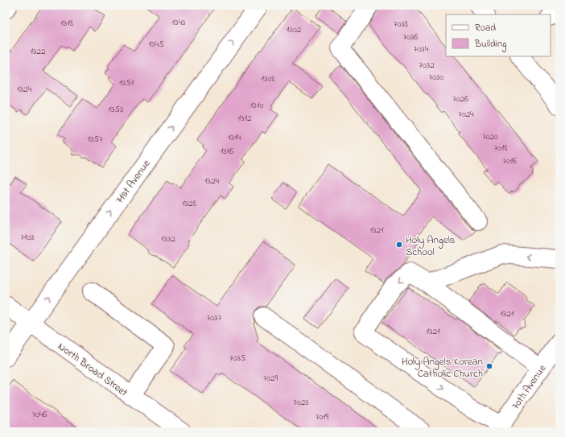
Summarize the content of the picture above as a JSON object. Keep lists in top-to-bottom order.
{
  "streets": {
    "street": ["71st Avenue", "North Broad Street", "70th Avenue"]
  },
  "crossings": [
    ["71st Avenue", "North Broad Street"]
  ],
  "one_way": ["71st Avenue"],
  "places": ["Holy Angels School", "Holy Angels Korean Catholic Church"],
  "house_numbers": [
    "1343",
    "1318",
    "7038",
    "1302",
    "7036",
    "1345",
    "7034",
    "1322",
    "7032",
    "7030",
    "1308",
    "1351",
    "1324",
    "7026",
    "1310",
    "1353",
    "7024",
    "1312",
    "7020",
    "1314",
    "1357",
    "7018",
    "1316",
    "7016",
    "1324",
    "1328",
    "1321",
    "7103",
    "1332",
    "1321",
    "7037",
    "1321",
    "7035",
    "7029",
    "7023",
    "7046",
    "7019"
  ],
  "legend": ["Road", "Building"]
}
